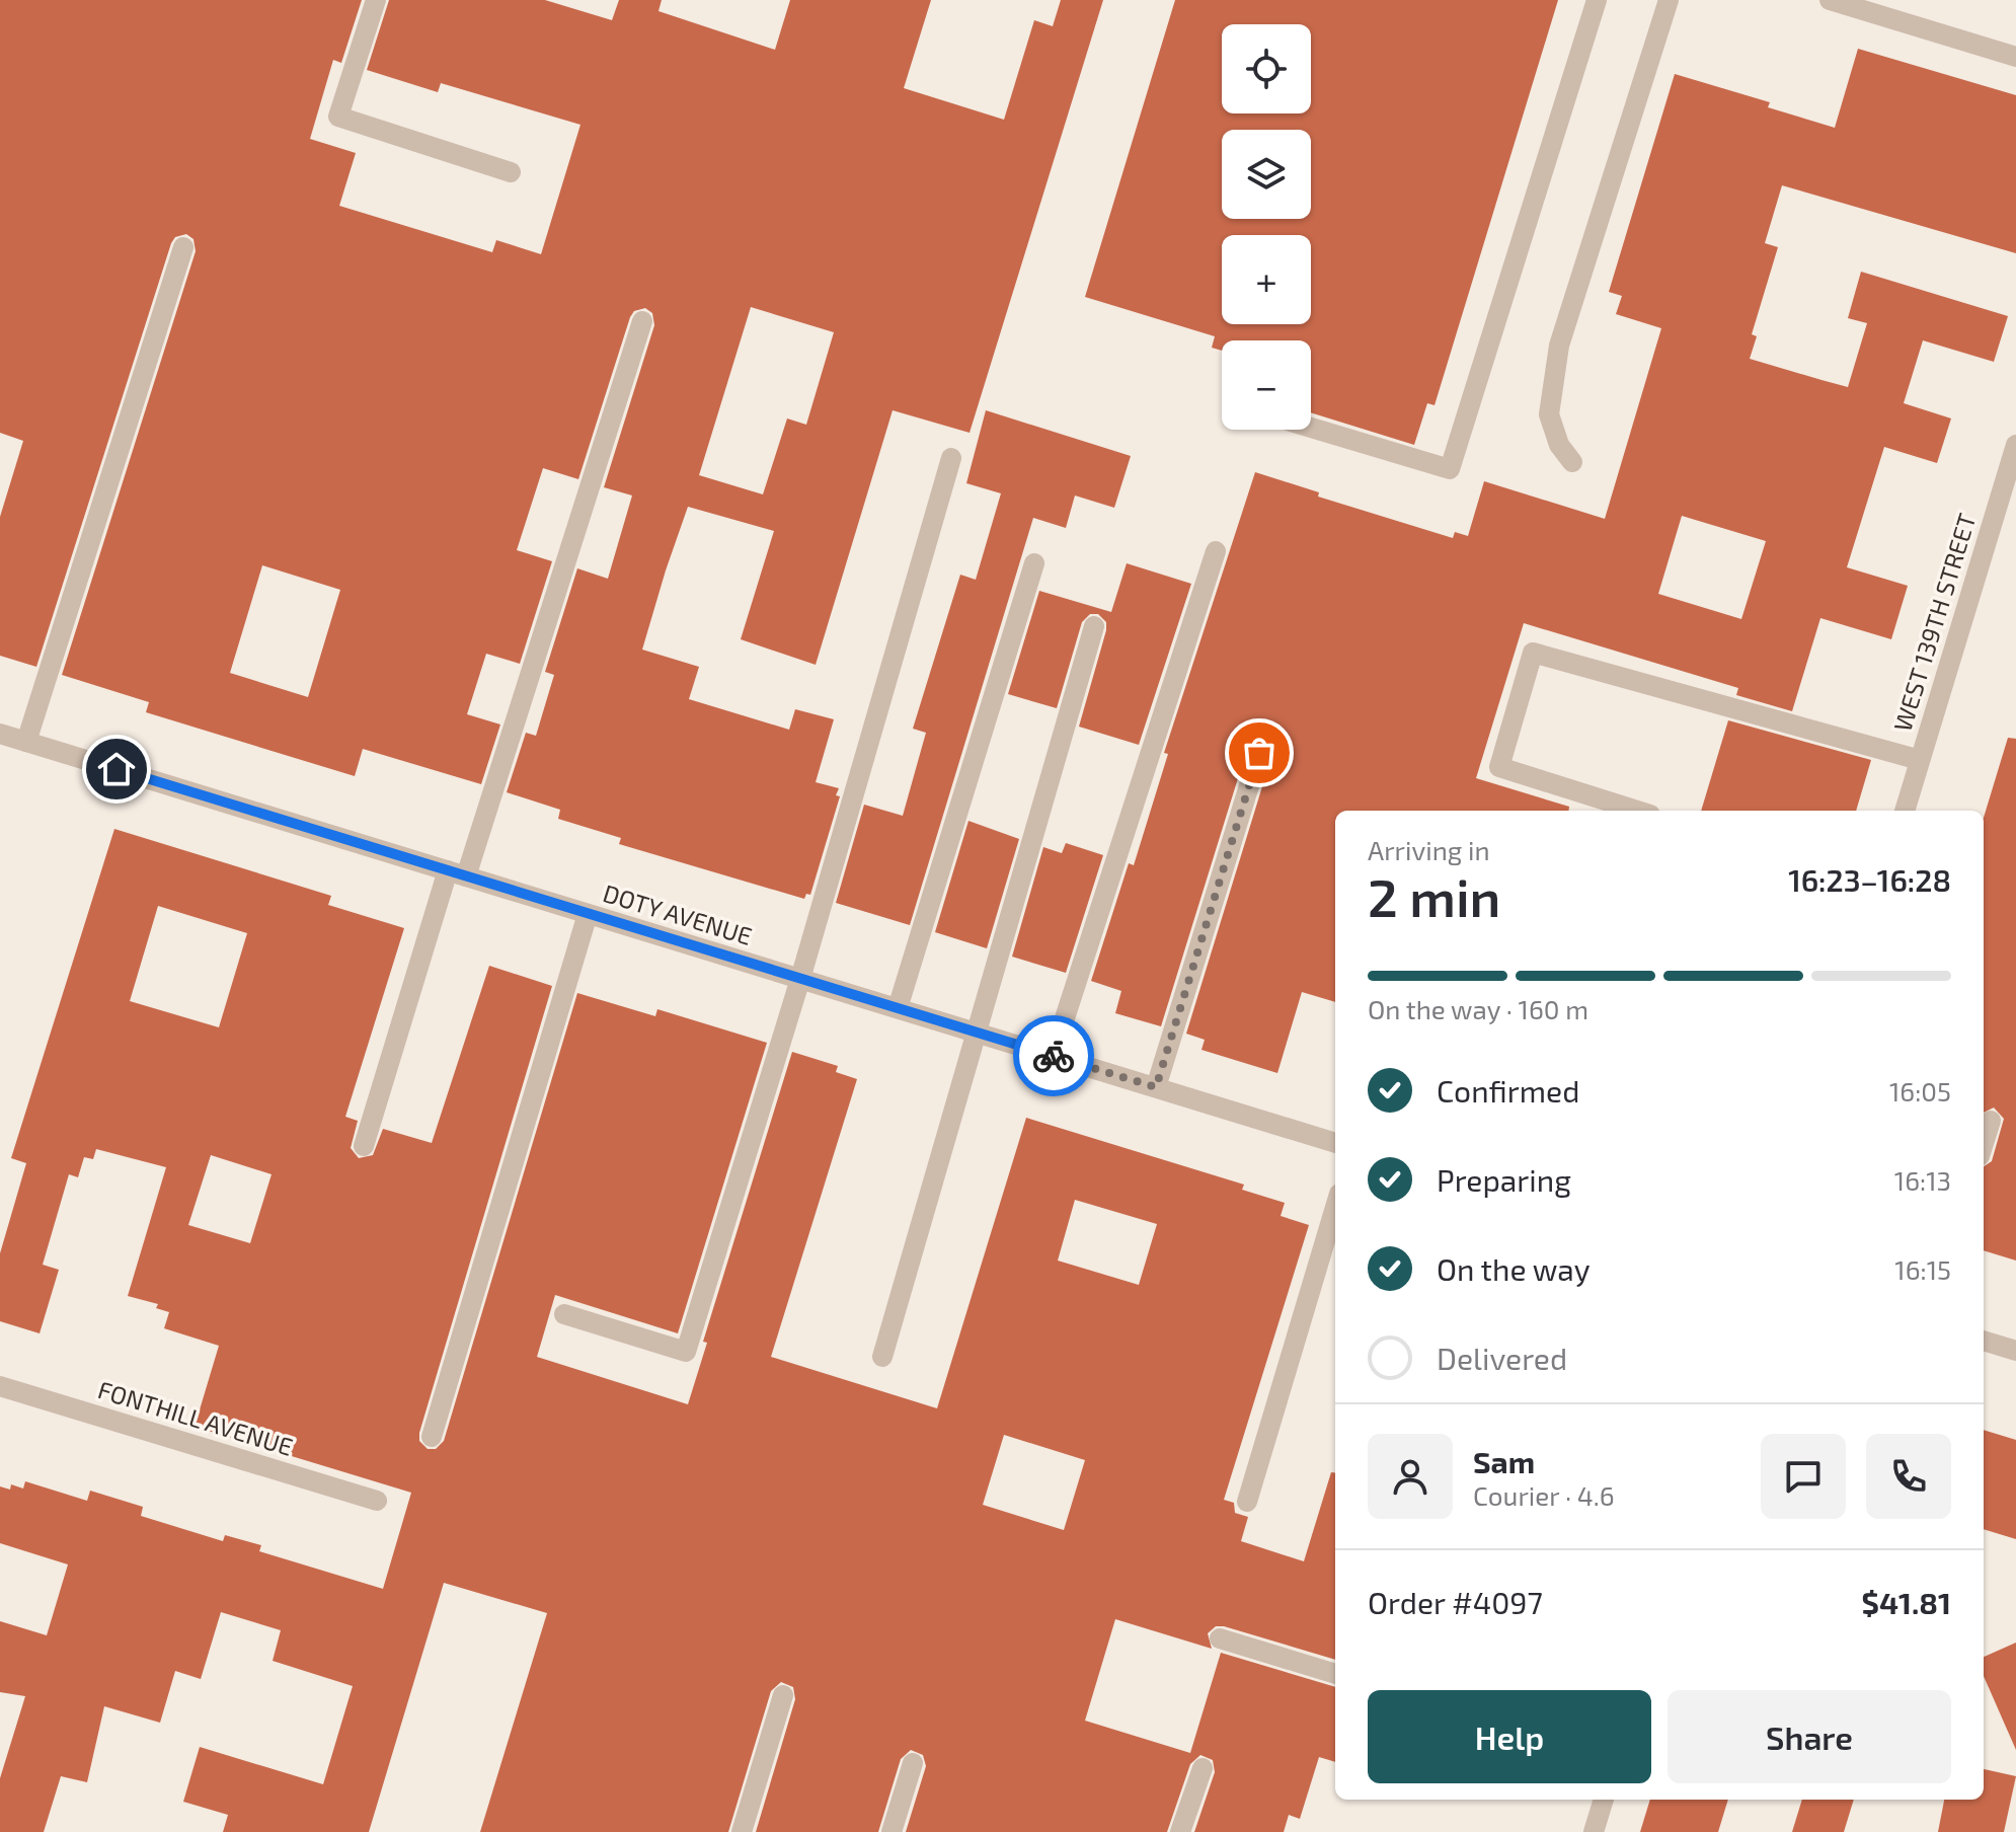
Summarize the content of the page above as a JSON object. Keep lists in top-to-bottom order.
{
  "streets": {
    "street": ["WEST 139TH STREET", "DOTY AVENUE", "FONTHILL AVENUE"]
  },
  "page": {
    "map_buttons": ["+", "−"],
    "heading": ["2 min", "Arriving in", "16:23–16:28"],
    "panel": [
      "Sam",
      "Courier · 4.6",
      "Order #4097",
      "$41.81"
    ],
    "bar": "On the way · 160 m",
    "list": [
      ["Confirmed", "16:05"],
      ["Preparing", "16:13"],
      ["On the way", "16:15"],
      "Delivered"
    ],
    "buttons": ["Help", "Share"]
  }
}
